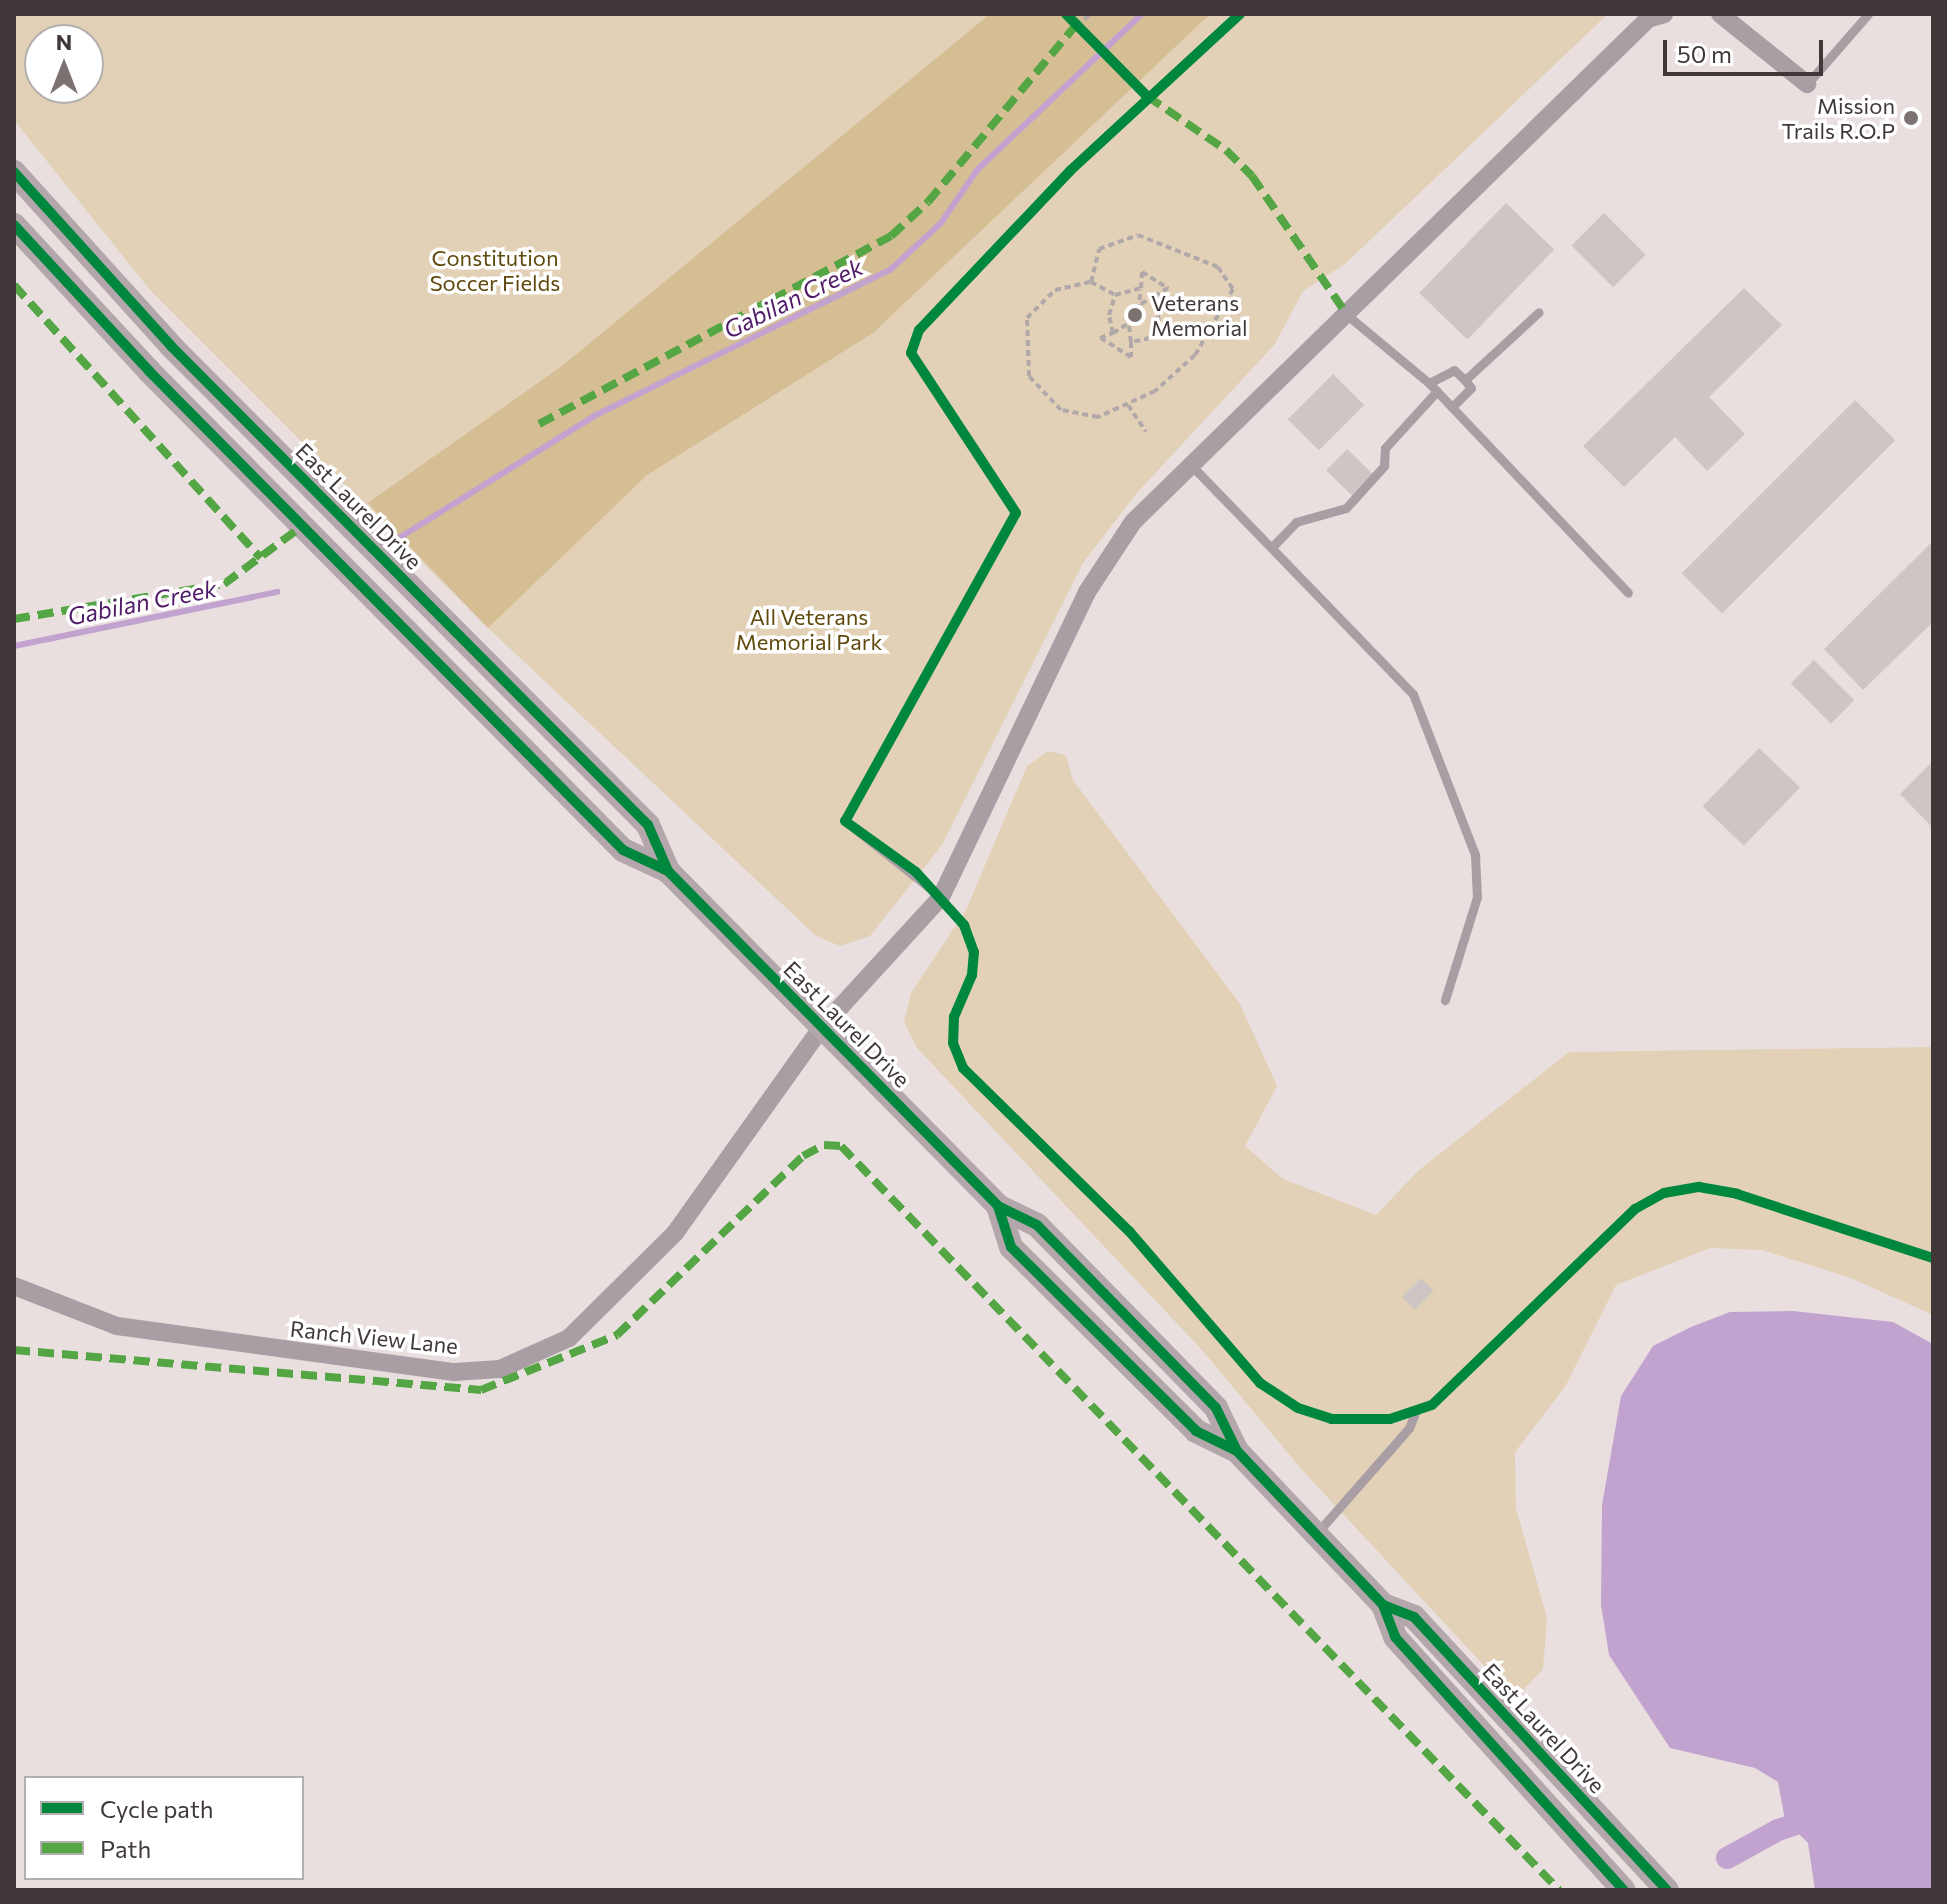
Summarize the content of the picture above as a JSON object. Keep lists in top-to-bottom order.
{
  "streets": {
    "main road": ["East Laurel Drive"],
    "street": ["Ranch View Lane"]
  },
  "crossings": [
    ["East Laurel Drive", "Ranch View Lane"]
  ],
  "water": ["Gabilan Creek"],
  "parks": ["Constitution Soccer Fields", "All Veterans Memorial Park"],
  "places": ["Mission Trails R.O.P", "Veterans Memorial"],
  "legend": ["Cycle path", "Path"],
  "scale_bar": "50 m",
  "north": "top"
}
